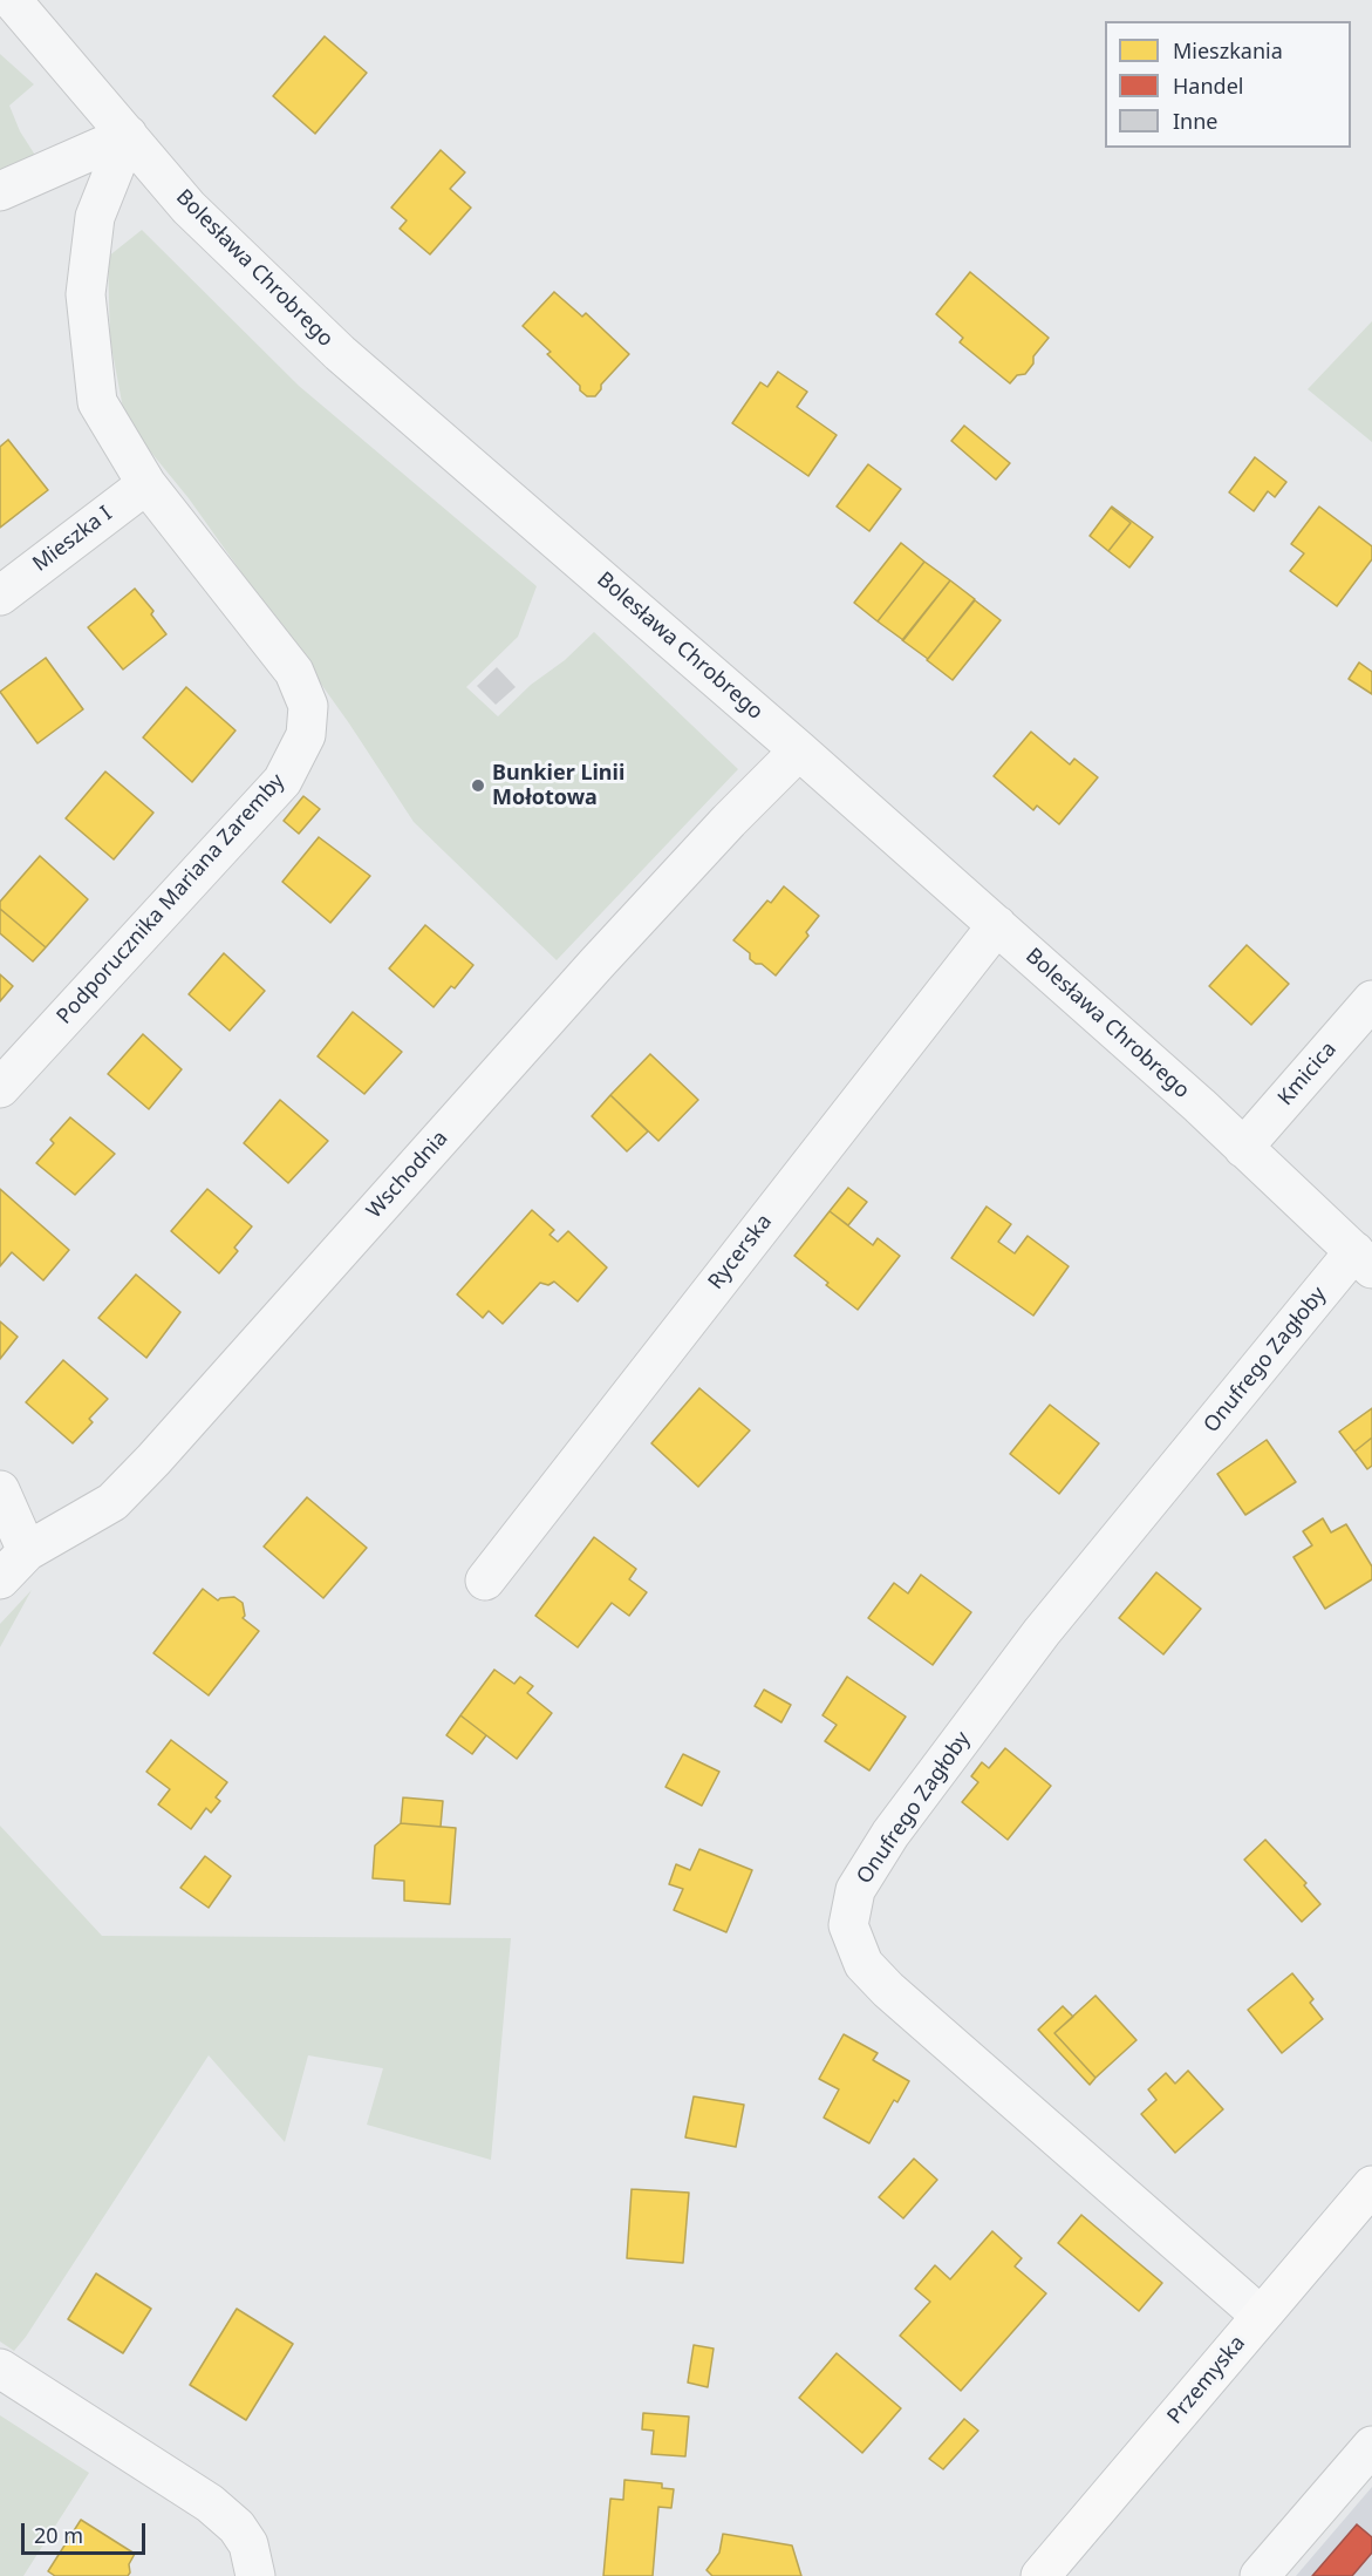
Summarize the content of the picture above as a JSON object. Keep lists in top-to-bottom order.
{
  "streets": {
    "main road": ["Przemyska"],
    "street": [
      "Bolesława Chrobrego",
      "Mieszka I",
      "Podporucznika Mariana Zaremby",
      "Kmicica",
      "Wschodnia",
      "Rycerska",
      "Onufrego Zagłoby"
    ]
  },
  "crossings": [
    ["Bolesława Chrobrego", "Podporucznika Mariana Zaremby"],
    ["Bolesława Chrobrego", "Kmicica"],
    ["Bolesława Chrobrego", "Wschodnia"],
    ["Bolesława Chrobrego", "Rycerska"],
    ["Bolesława Chrobrego", "Onufrego Zagłoby"],
    ["Mieszka I", "Podporucznika Mariana Zaremby"],
    ["Onufrego Zagłoby", "Przemyska"]
  ],
  "places": ["Bunkier Linii Mołotowa"],
  "legend": ["Mieszkania", "Handel", "Inne"],
  "scale_bar": "20 m"
}
